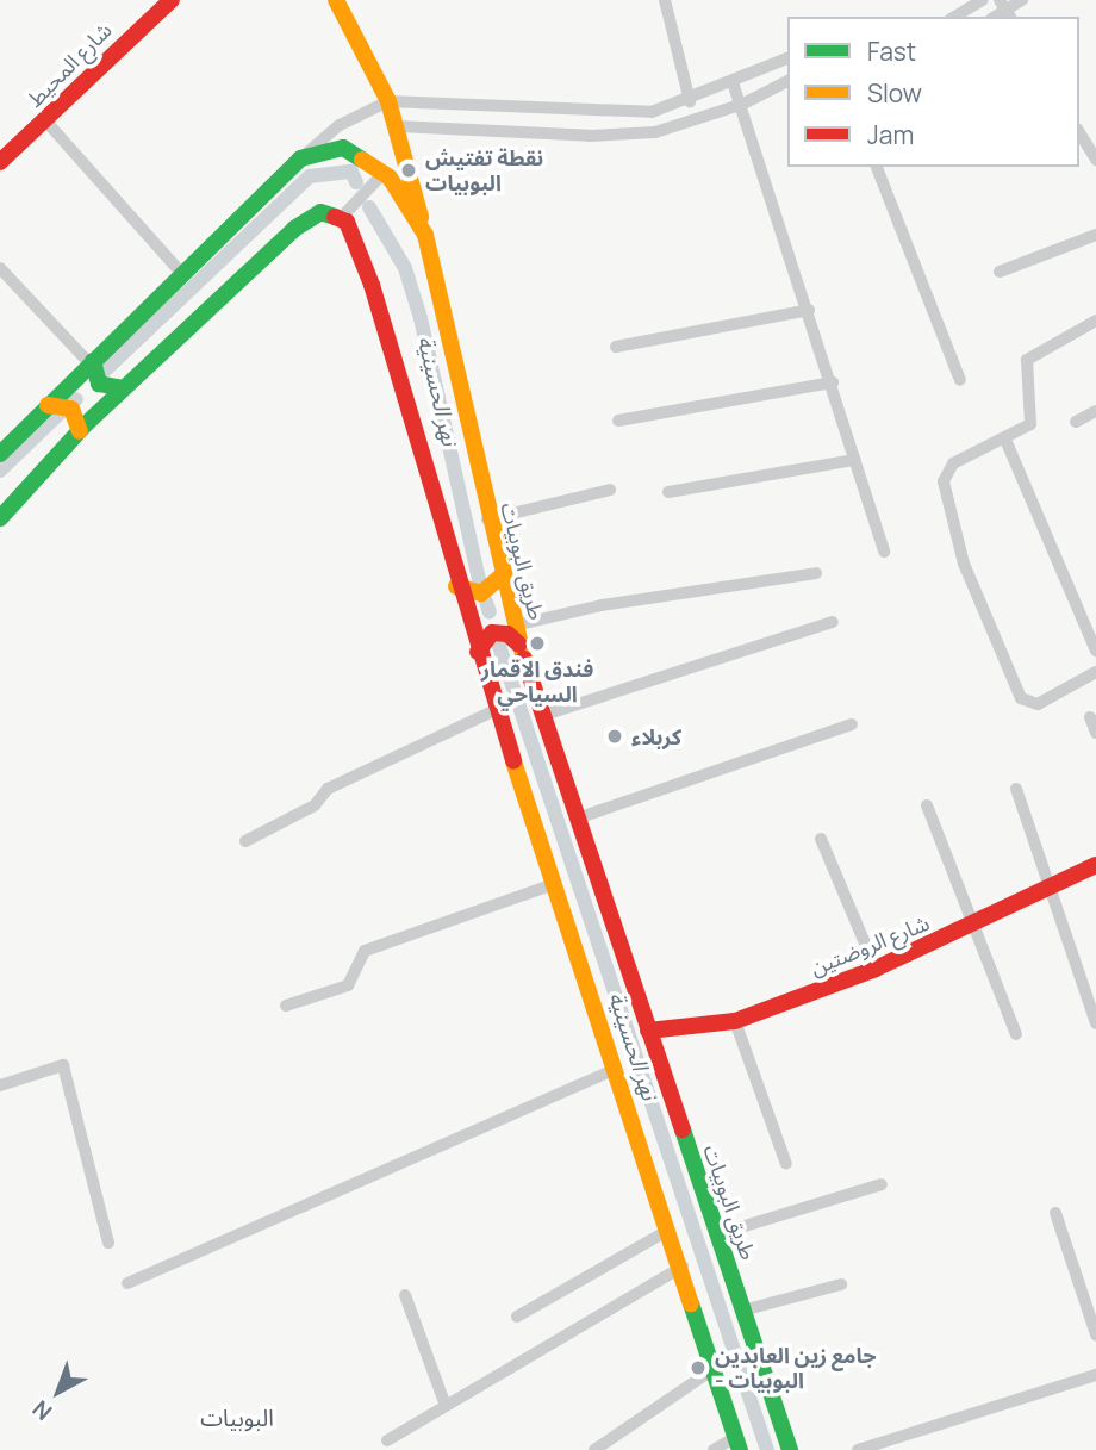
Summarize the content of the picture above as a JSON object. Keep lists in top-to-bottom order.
{
  "streets": {
    "main road": ["شارع المحيط", "طريق البوبيات", "شارع الروضتين"]
  },
  "crossings": [
    ["طريق البوبيات", "شارع الروضتين"]
  ],
  "districts": ["البوبيات"],
  "water": ["نهر الحسينية"],
  "places": [
    "نقطة تفتيش البوبيات",
    "فندق الاقمار السياحي",
    "كربلاء",
    "جامع زين العابدين - البوبيات"
  ],
  "legend": ["Fast", "Slow", "Jam"],
  "north": "bottom left"
}
